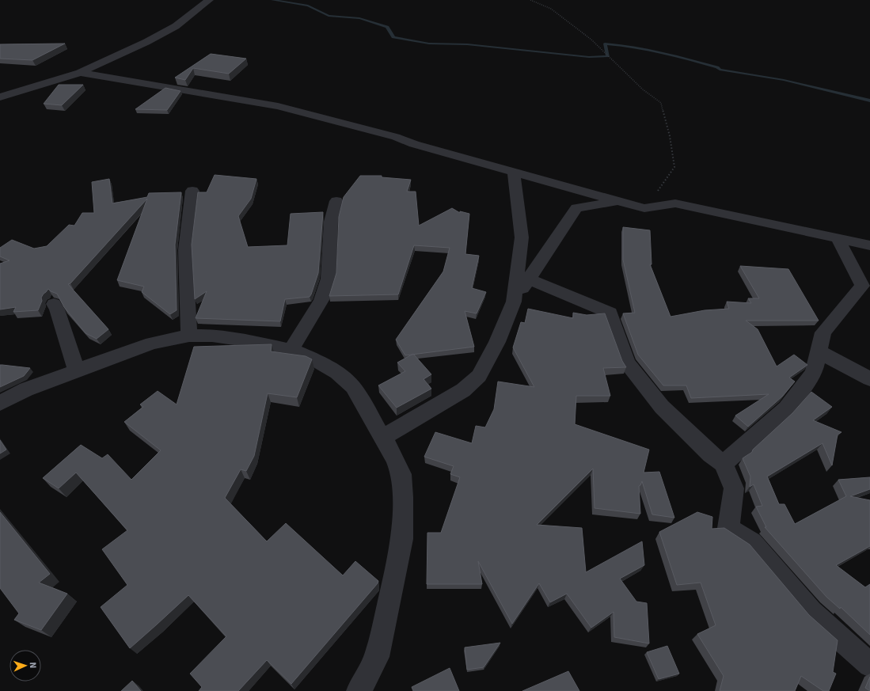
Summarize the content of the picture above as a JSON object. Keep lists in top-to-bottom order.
{
  "north": "right"
}
